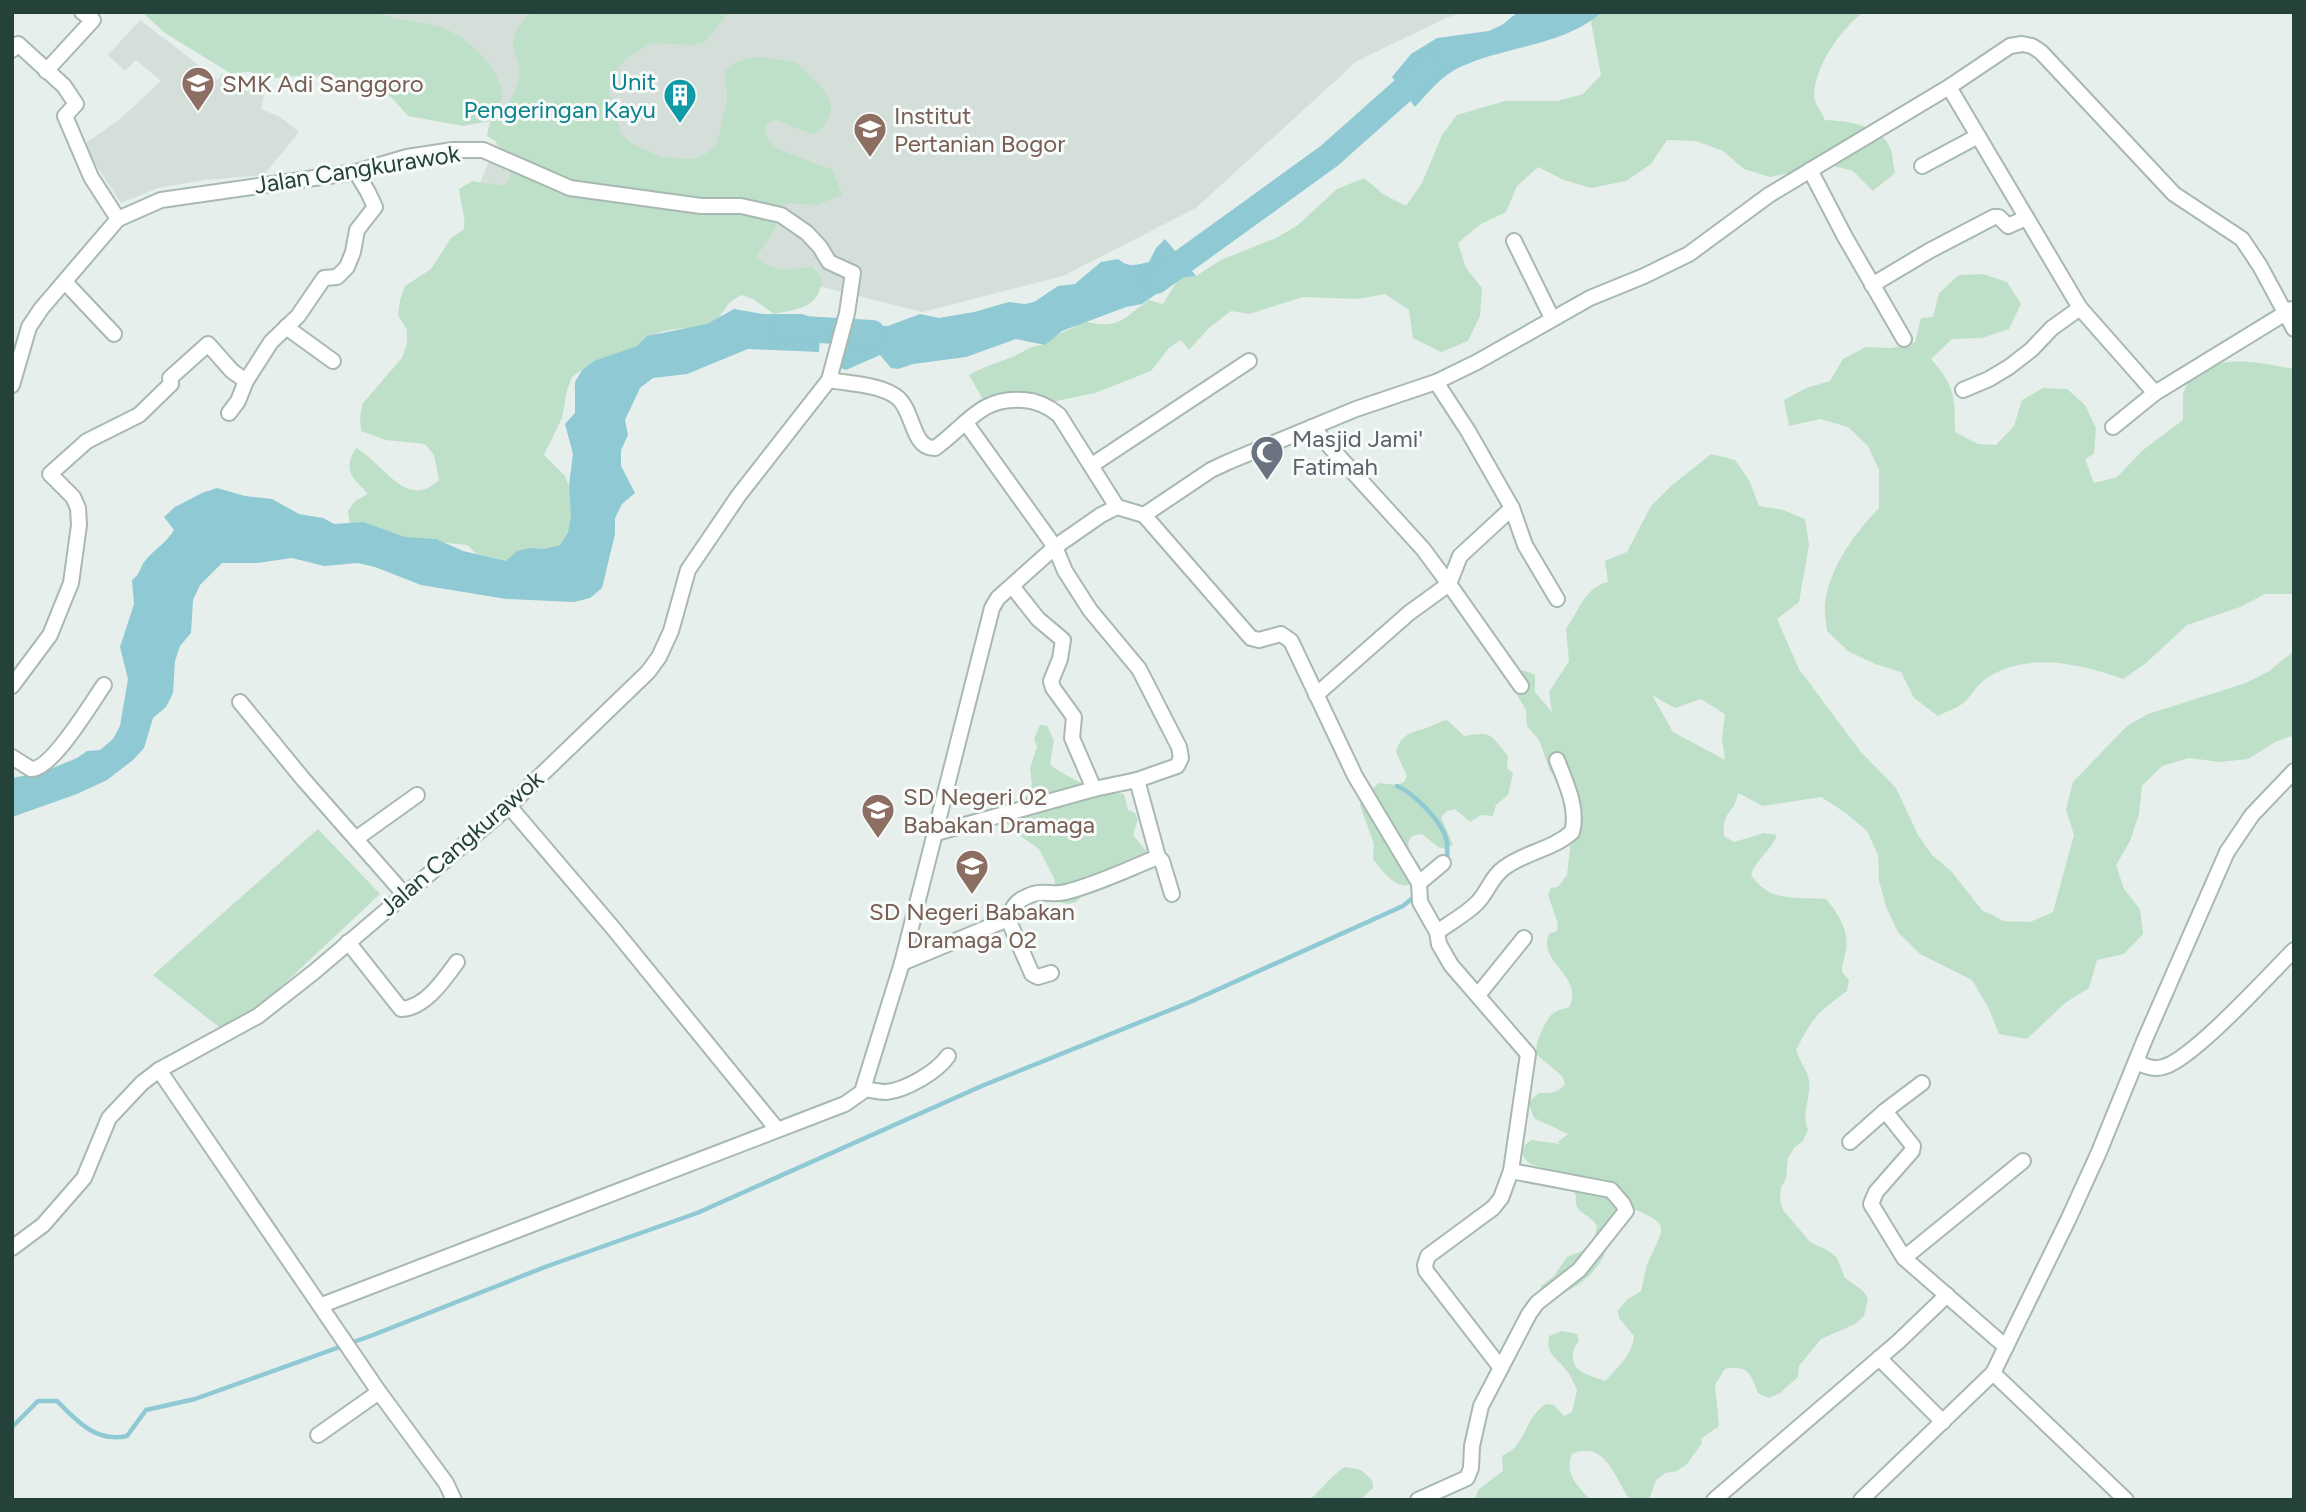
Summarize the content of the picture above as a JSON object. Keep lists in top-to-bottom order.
{
  "streets": {
    "street": ["Jalan Cangkurawok"]
  },
  "places": {
    "school or university": [
      "SMK Adi Sanggoro",
      "Institut Pertanian Bogor",
      "SD Negeri 02 Babakan Dramaga",
      "SD Negeri Babakan Dramaga 02"
    ],
    "building": ["Unit Pengeringan Kayu"],
    "mosque": ["Masjid Jami' Fatimah"]
  }
}
